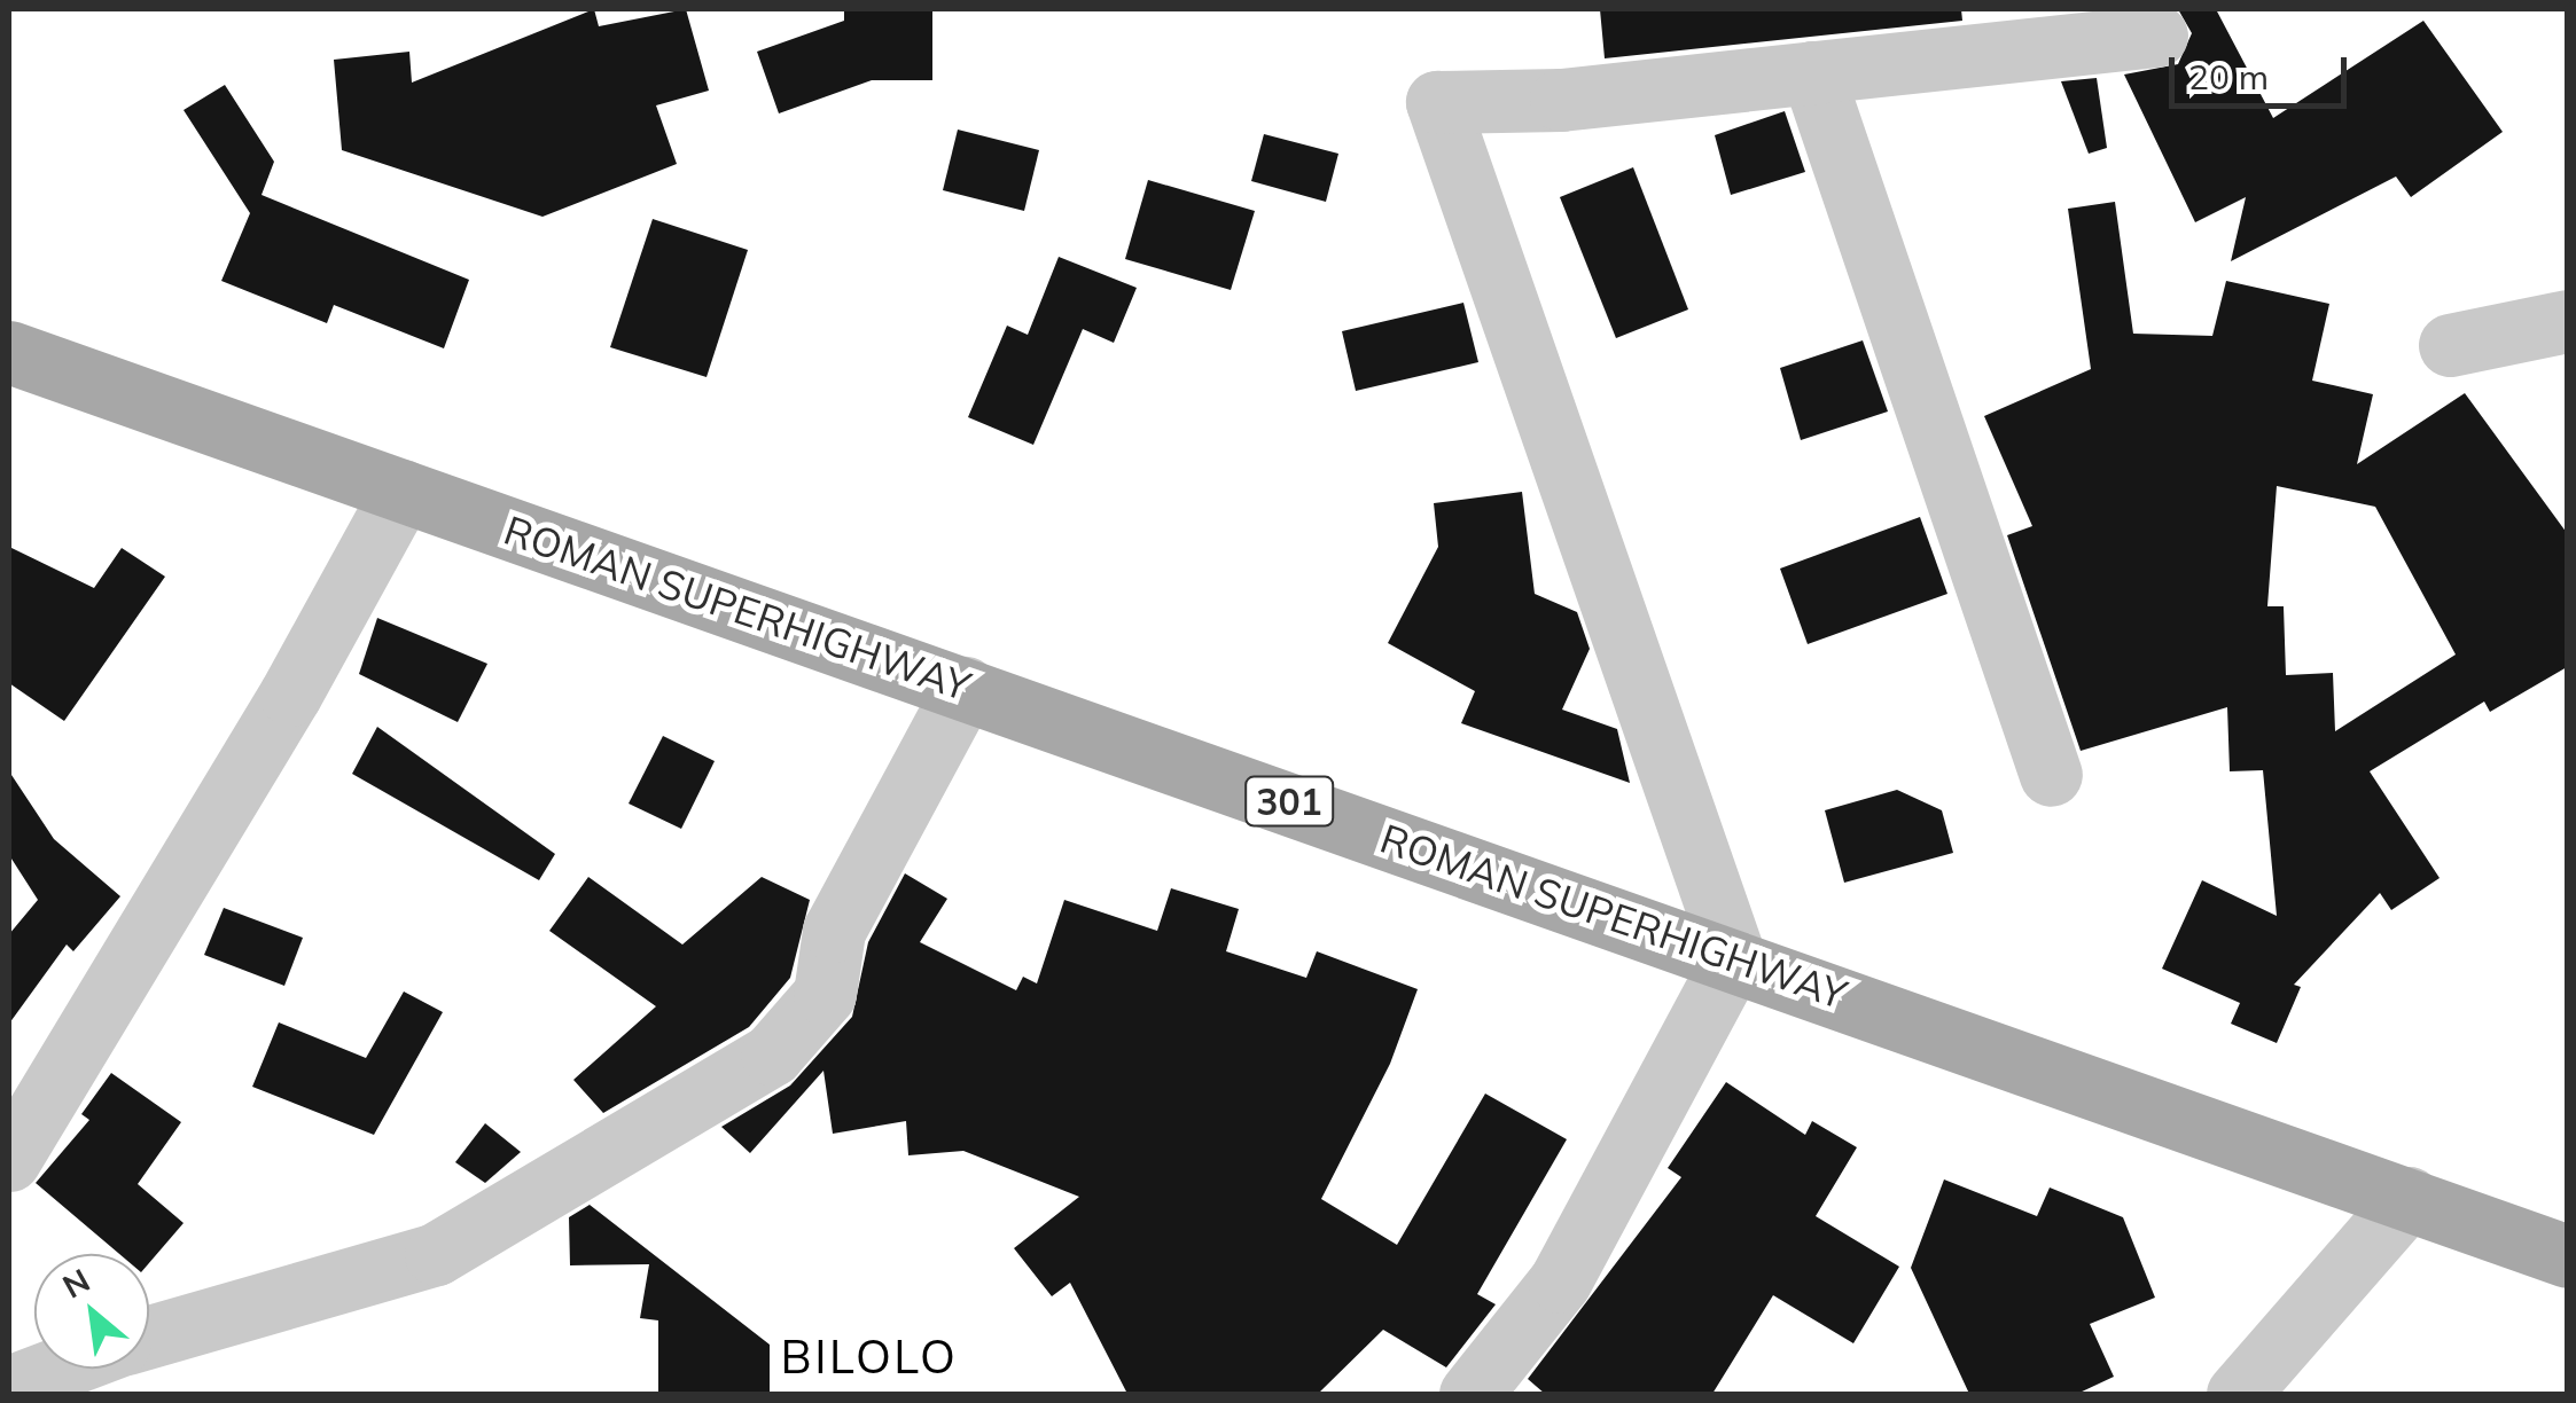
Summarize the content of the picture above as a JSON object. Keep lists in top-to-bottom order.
{
  "streets": {
    "main road": ["ROMAN SUPERHIGHWAY", "301"]
  },
  "districts": ["BILOLO"],
  "scale_bar": "20 m",
  "north": "top left"
}
